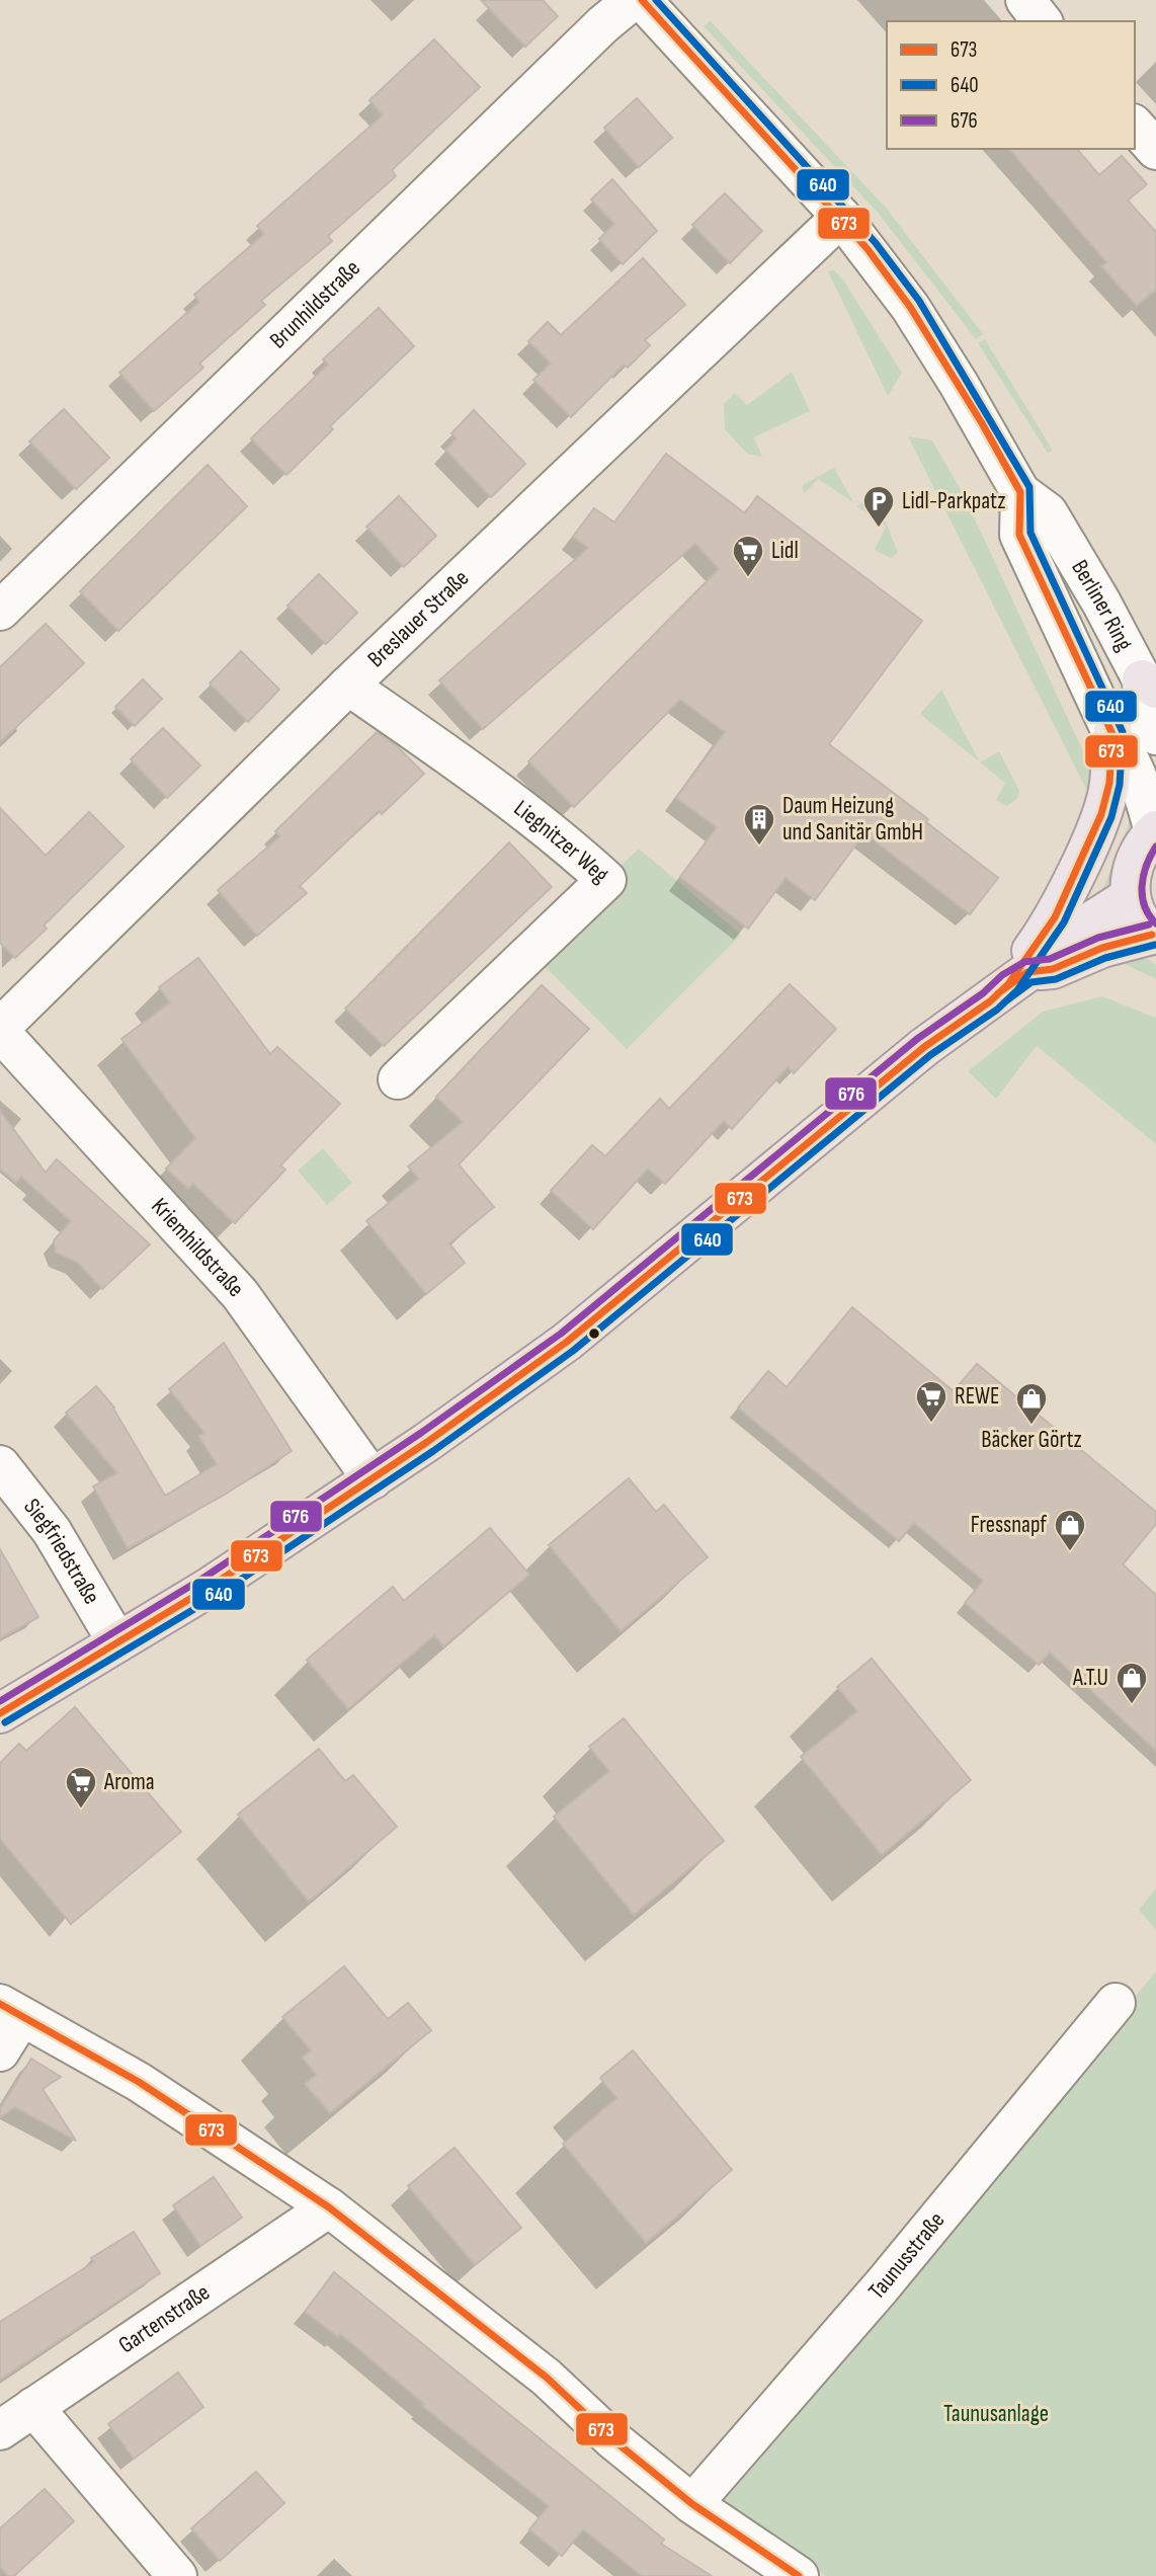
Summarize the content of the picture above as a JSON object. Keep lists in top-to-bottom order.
{
  "streets": {
    "main road": ["Berliner Ring"],
    "street": [
      "Brunhildstraße",
      "Breslauer Straße",
      "Liegnitzer Weg",
      "Kriemhildstraße",
      "Siegfriedstraße",
      "Taunusstraße",
      "Gartenstraße"
    ]
  },
  "crossings": [
    ["Berliner Ring", "Breslauer Straße"],
    ["Breslauer Straße", "Liegnitzer Weg"],
    ["Breslauer Straße", "Kriemhildstraße"]
  ],
  "parks": ["Taunusanlage"],
  "places": {
    "parking": ["Lidl-Parkpatz"],
    "supermarket": ["Lidl", "REWE", "Aroma"],
    "building": ["Daum Heizung und Sanitär GmbH"],
    "shop": ["Bäcker Görtz", "Fressnapf", "A.T.U"]
  },
  "lines": ["transit line 673", "transit line 640", "transit line 676"],
  "legend": ["673", "640", "676"]
}
